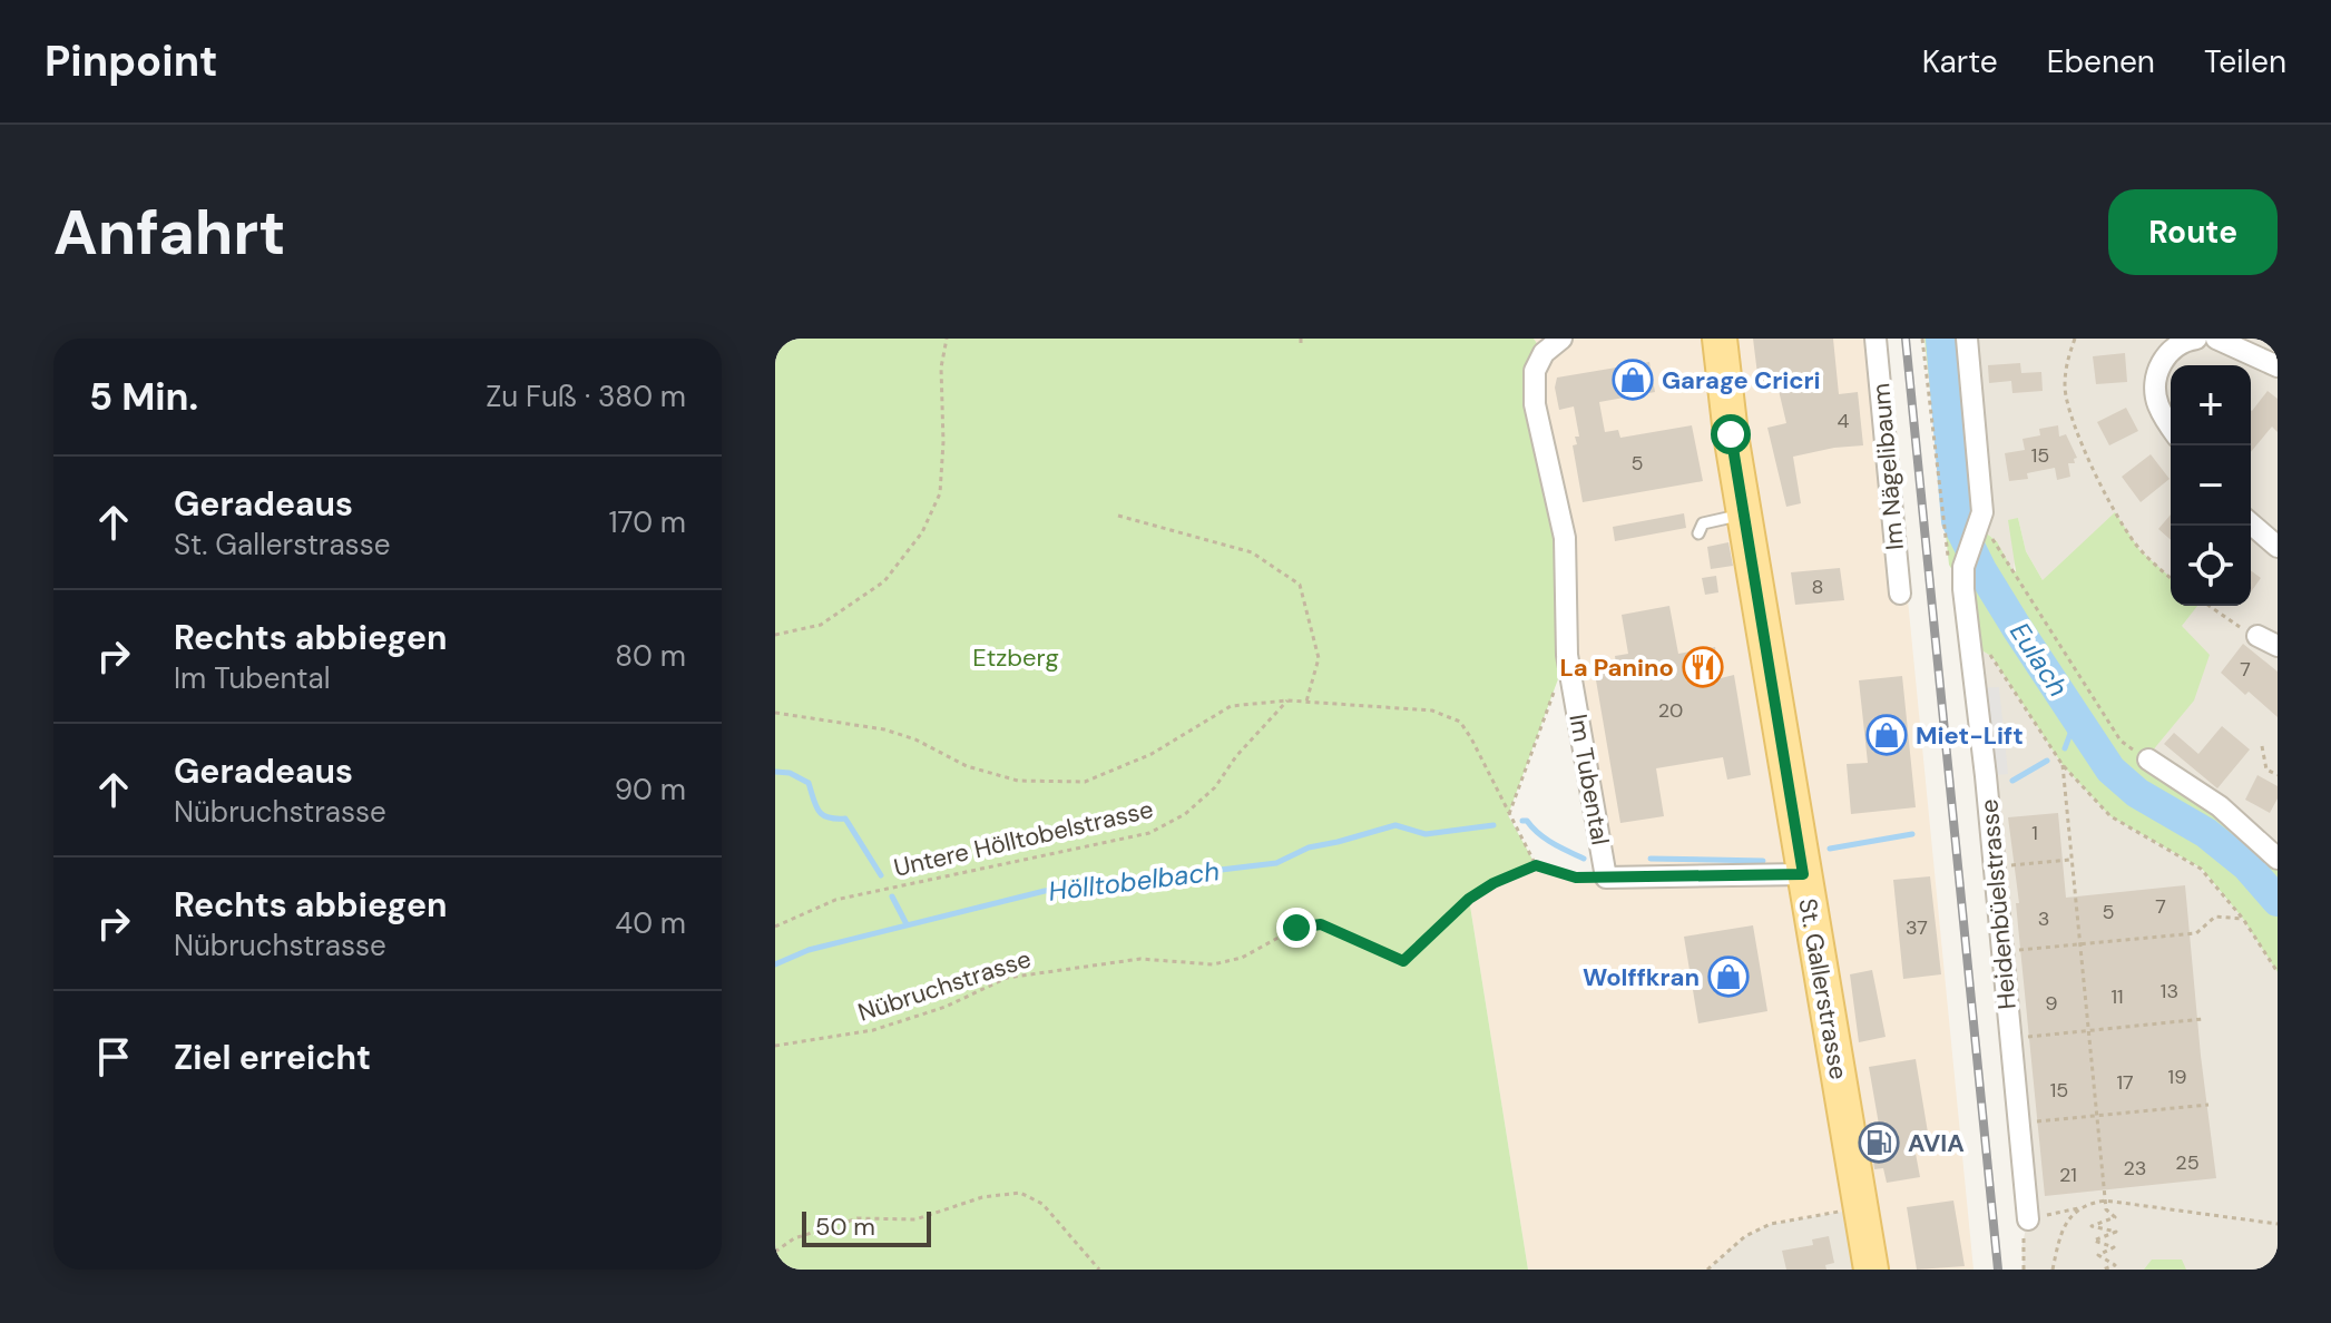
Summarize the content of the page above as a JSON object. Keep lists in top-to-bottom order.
{
  "streets": {
    "main road": ["St. Gallerstrasse"],
    "street": ["Im Nägelibaum", "Im Tubental", "Heidenbüelstrasse"],
    "path": ["Untere Hölltobelstrasse", "Nübruchstrasse"]
  },
  "crossings": [
    ["Im Tubental", "St. Gallerstrasse"]
  ],
  "water": ["Eulach", "Hölltobelbach"],
  "parks": ["Etzberg"],
  "places": {
    "shop": ["Garage Cricri", "Miet-Lift", "Wolffkran"],
    "restaurant": ["La Panino"],
    "fuel station": ["AVIA"]
  },
  "house_numbers": [
    "4",
    "15",
    "5",
    "8",
    "7",
    "20",
    "1",
    "7",
    "5",
    "3",
    "37",
    "13",
    "11",
    "9",
    "19",
    "17",
    "15",
    "25",
    "23",
    "21"
  ],
  "scale_bar": "50 m",
  "page": {
    "header": "Pinpoint",
    "nav": ["Karte", "Ebenen", "Teilen"],
    "buttons": "Route",
    "title": "Anfahrt",
    "heading": ["5 Min.", "Zu Fuß · 380 m"],
    "map_buttons": ["+", "−"],
    "list": [
      ["Geradeaus", "St. Gallerstrasse", "170 m"],
      ["Rechts abbiegen", "Im Tubental", "80 m"],
      ["Geradeaus", "Nübruchstrasse", "90 m"],
      ["Rechts abbiegen", "Nübruchstrasse", "40 m"],
      "Ziel erreicht"
    ],
    "scale": "50 m"
  }
}
